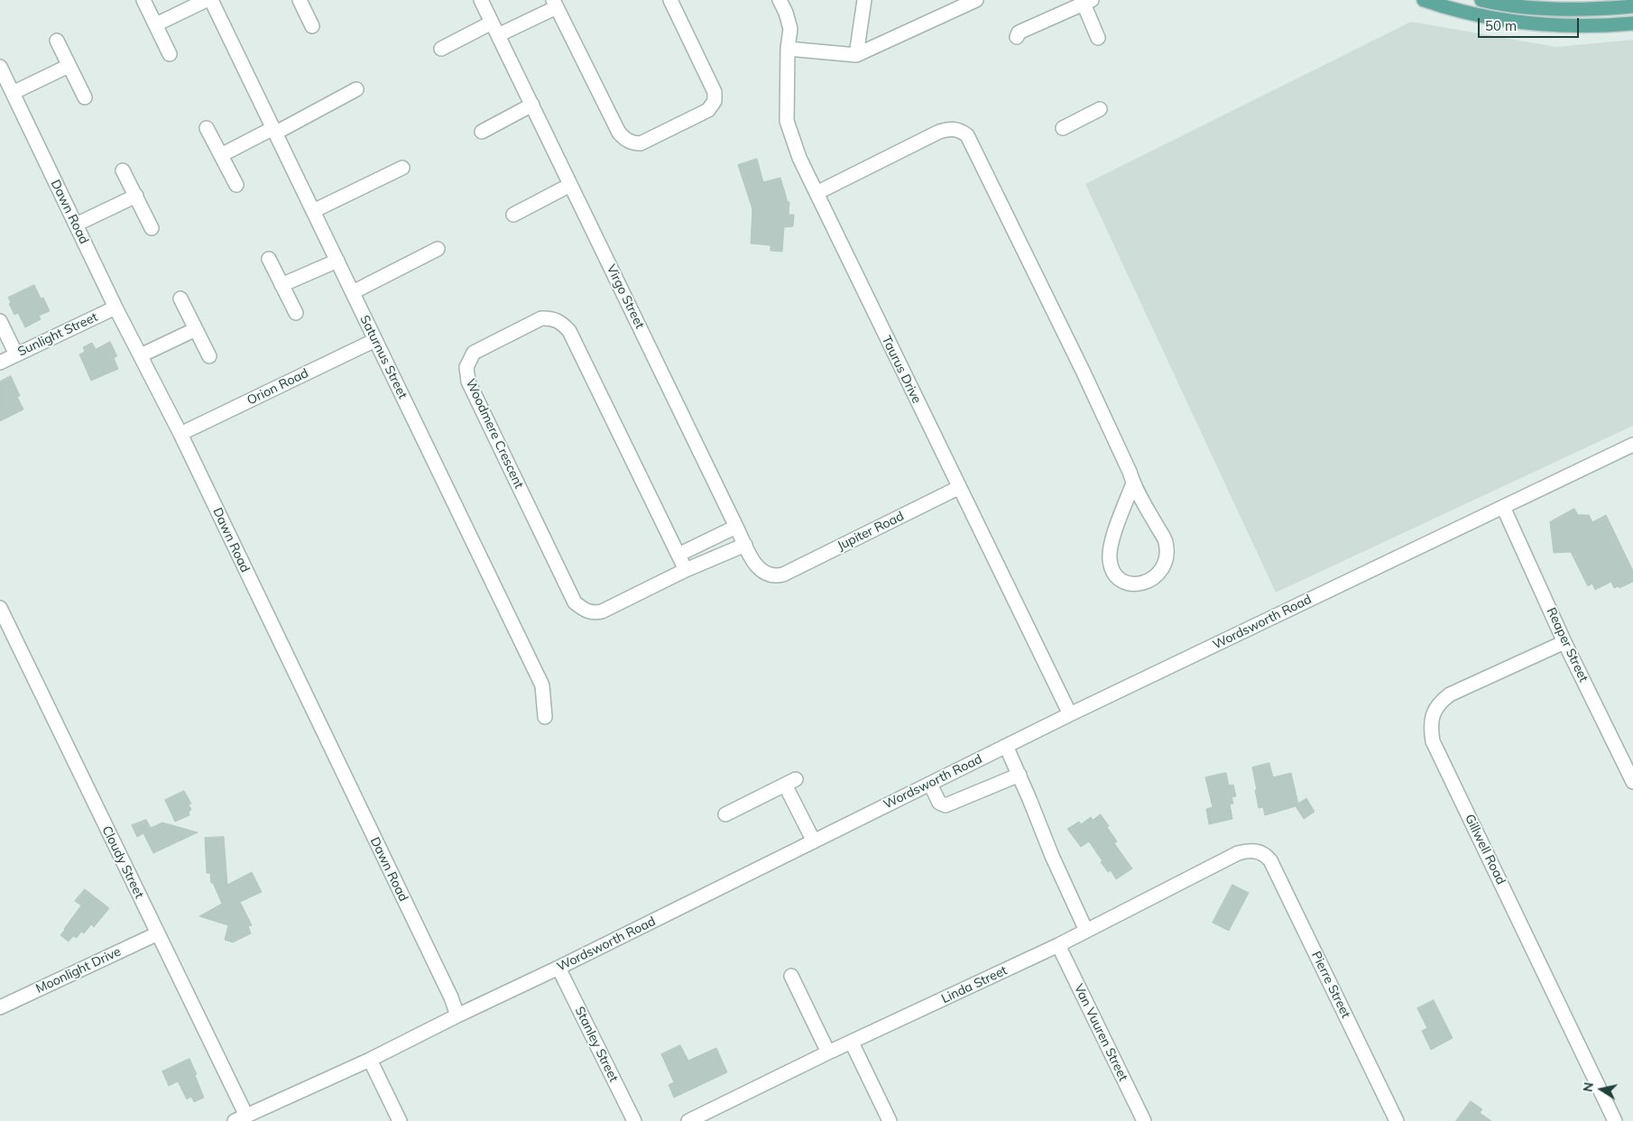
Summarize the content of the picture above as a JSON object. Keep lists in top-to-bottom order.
{
  "streets": {
    "street": [
      "Dawn Road",
      "Virgo Street",
      "Sunlight Street",
      "Saturnus Street",
      "Taurus Drive",
      "Orion Road",
      "Woodmere Crescent",
      "Jupiter Road",
      "Wordsworth Road",
      "Reaper Street",
      "Gillwell Road",
      "Cloudy Street",
      "Moonlight Drive",
      "Linda Street",
      "Pierre Street",
      "Van Vuuren Street",
      "Stanley Street"
    ]
  },
  "crossings": [
    ["Dawn Road", "Sunlight Street"],
    ["Dawn Road", "Orion Road"],
    ["Dawn Road", "Wordsworth Road"],
    ["Virgo Street", "Woodmere Crescent"],
    ["Virgo Street", "Jupiter Road"],
    ["Saturnus Street", "Orion Road"],
    ["Taurus Drive", "Jupiter Road"],
    ["Taurus Drive", "Wordsworth Road"],
    ["Wordsworth Road", "Reaper Street"],
    ["Wordsworth Road", "Cloudy Street"],
    ["Wordsworth Road", "Stanley Street"],
    ["Reaper Street", "Gillwell Road"],
    ["Cloudy Street", "Moonlight Drive"],
    ["Linda Street", "Pierre Street"],
    ["Linda Street", "Van Vuuren Street"]
  ],
  "scale_bar": "50 m",
  "north": "left"
}
